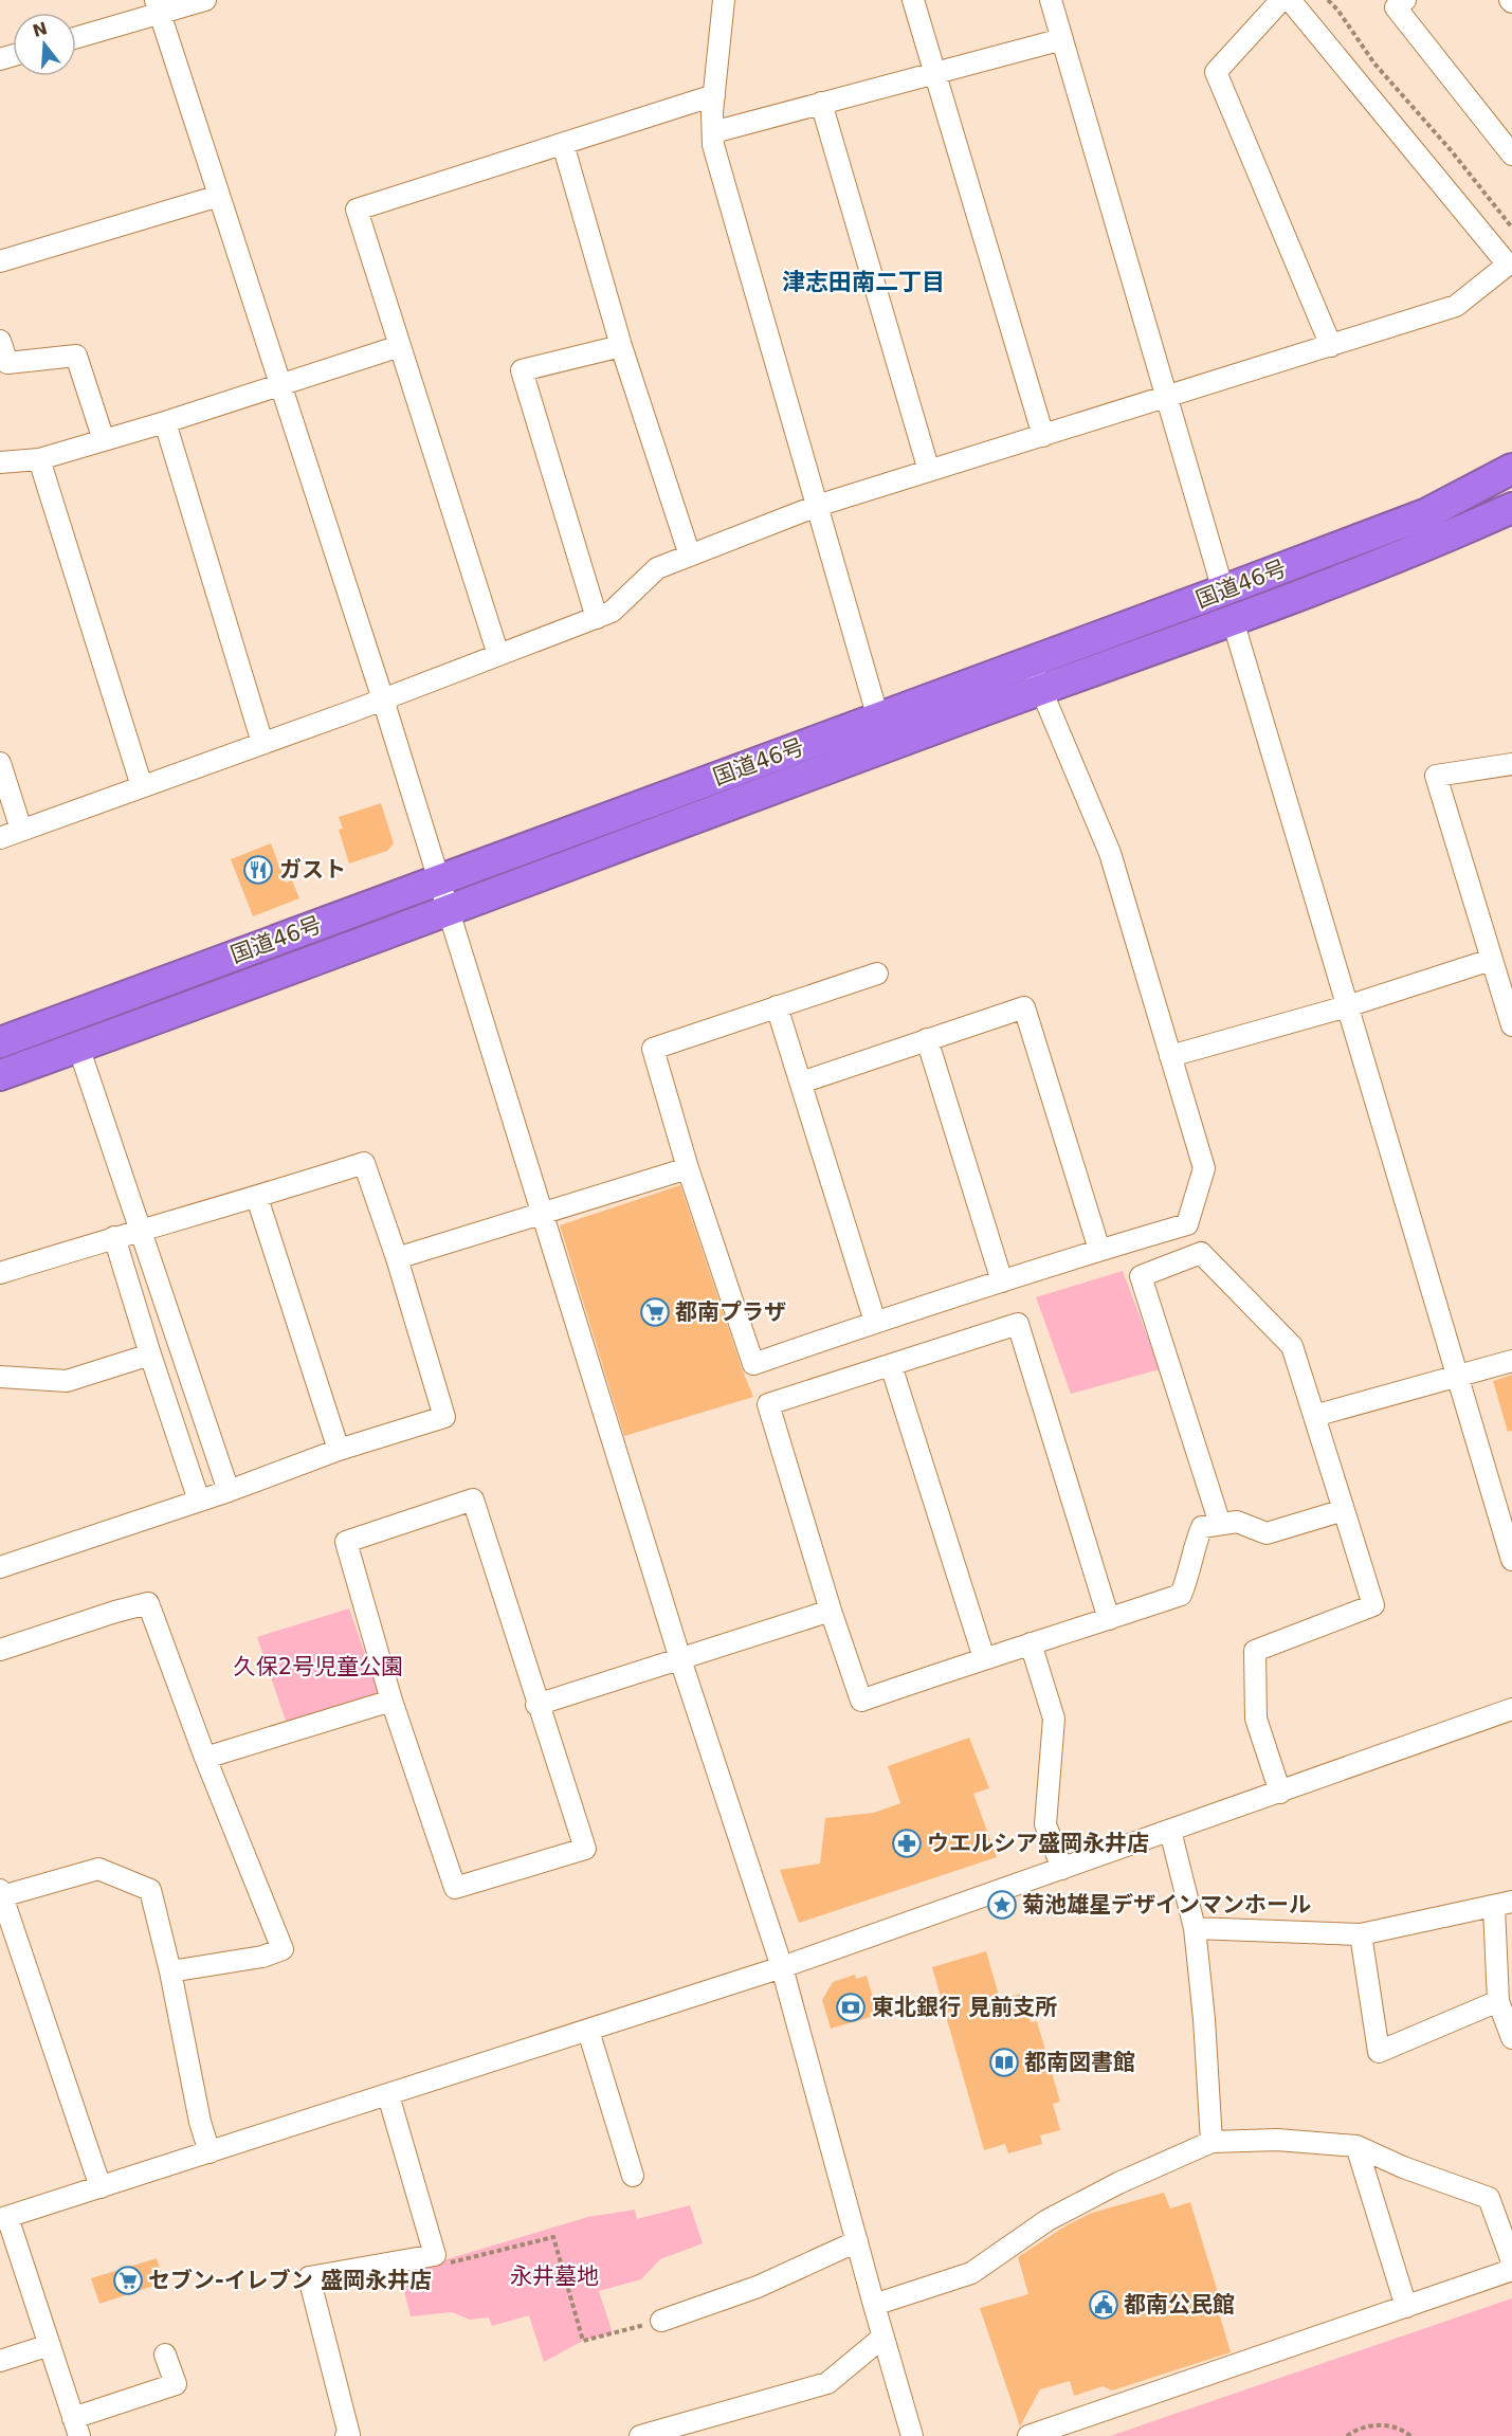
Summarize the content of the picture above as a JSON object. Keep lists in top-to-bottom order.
{
  "streets": {
    "highway": ["国道46号"]
  },
  "districts": ["津志田南二丁目"],
  "parks": ["久保2号児童公園", "永井墓地"],
  "places": {
    "restaurant": ["ガスト"],
    "supermarket": ["都南プラザ", "セブン-イレブン 盛岡永井店"],
    "pharmacy": ["ウエルシア盛岡永井店"],
    "place": ["菊池雄星デザインマンホール"],
    "bank": ["東北銀行 見前支所"],
    "library": ["都南図書館"],
    "public building": ["都南公民館"]
  },
  "north": "top"
}
